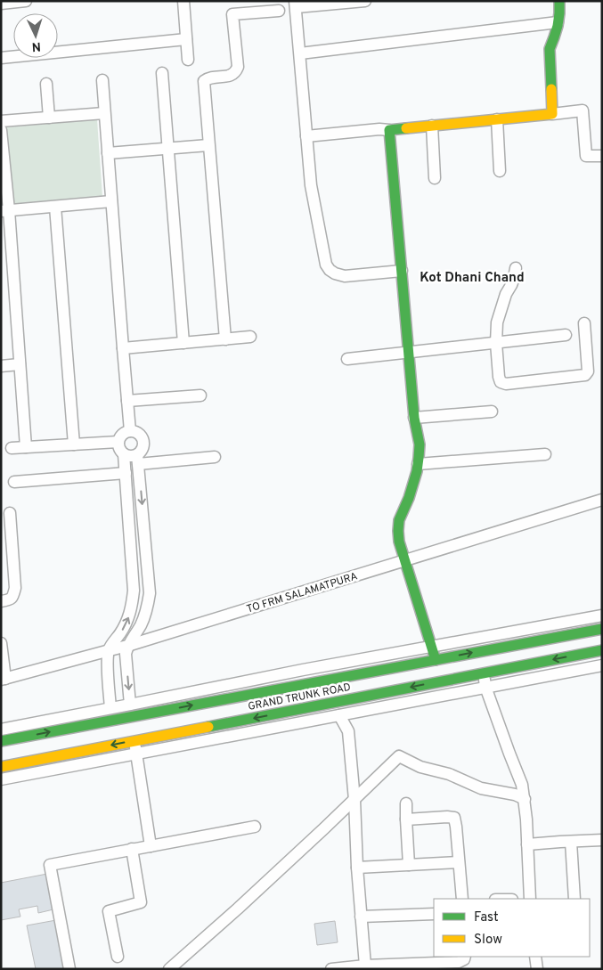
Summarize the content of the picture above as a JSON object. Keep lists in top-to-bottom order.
{
  "streets": {
    "main road": ["GRAND TRUNK ROAD"],
    "street": ["TO FRM SALAMATPURA"]
  },
  "districts": ["Kot Dhani Chand"],
  "legend": ["Fast", "Slow"],
  "north": "bottom"
}
